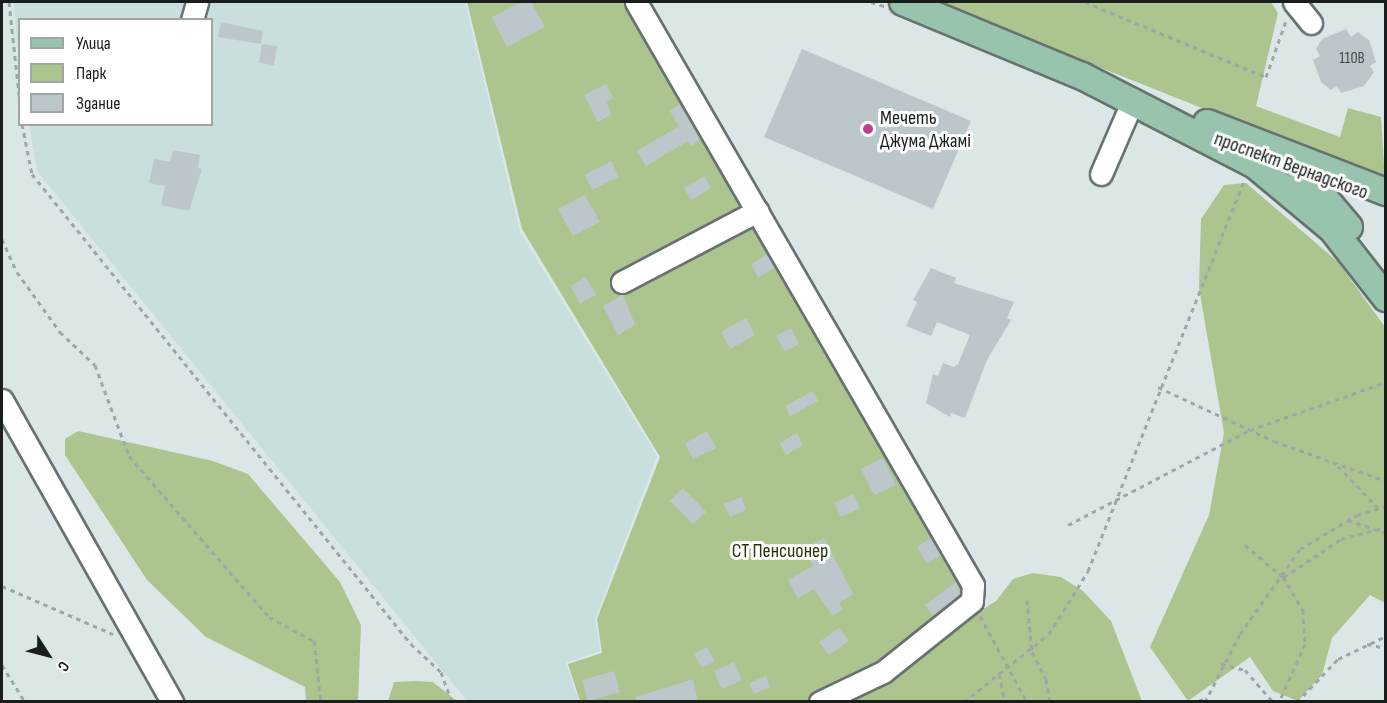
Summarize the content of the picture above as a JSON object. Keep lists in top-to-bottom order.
{
  "streets": {
    "main road": ["проспект Вернадского"]
  },
  "parks": ["СТ Пенсионер"],
  "places": ["Мечеть Джума Джамі"],
  "house_numbers": ["110В"],
  "legend": ["Улица", "Парк", "Здание"],
  "north": "bottom right"
}
